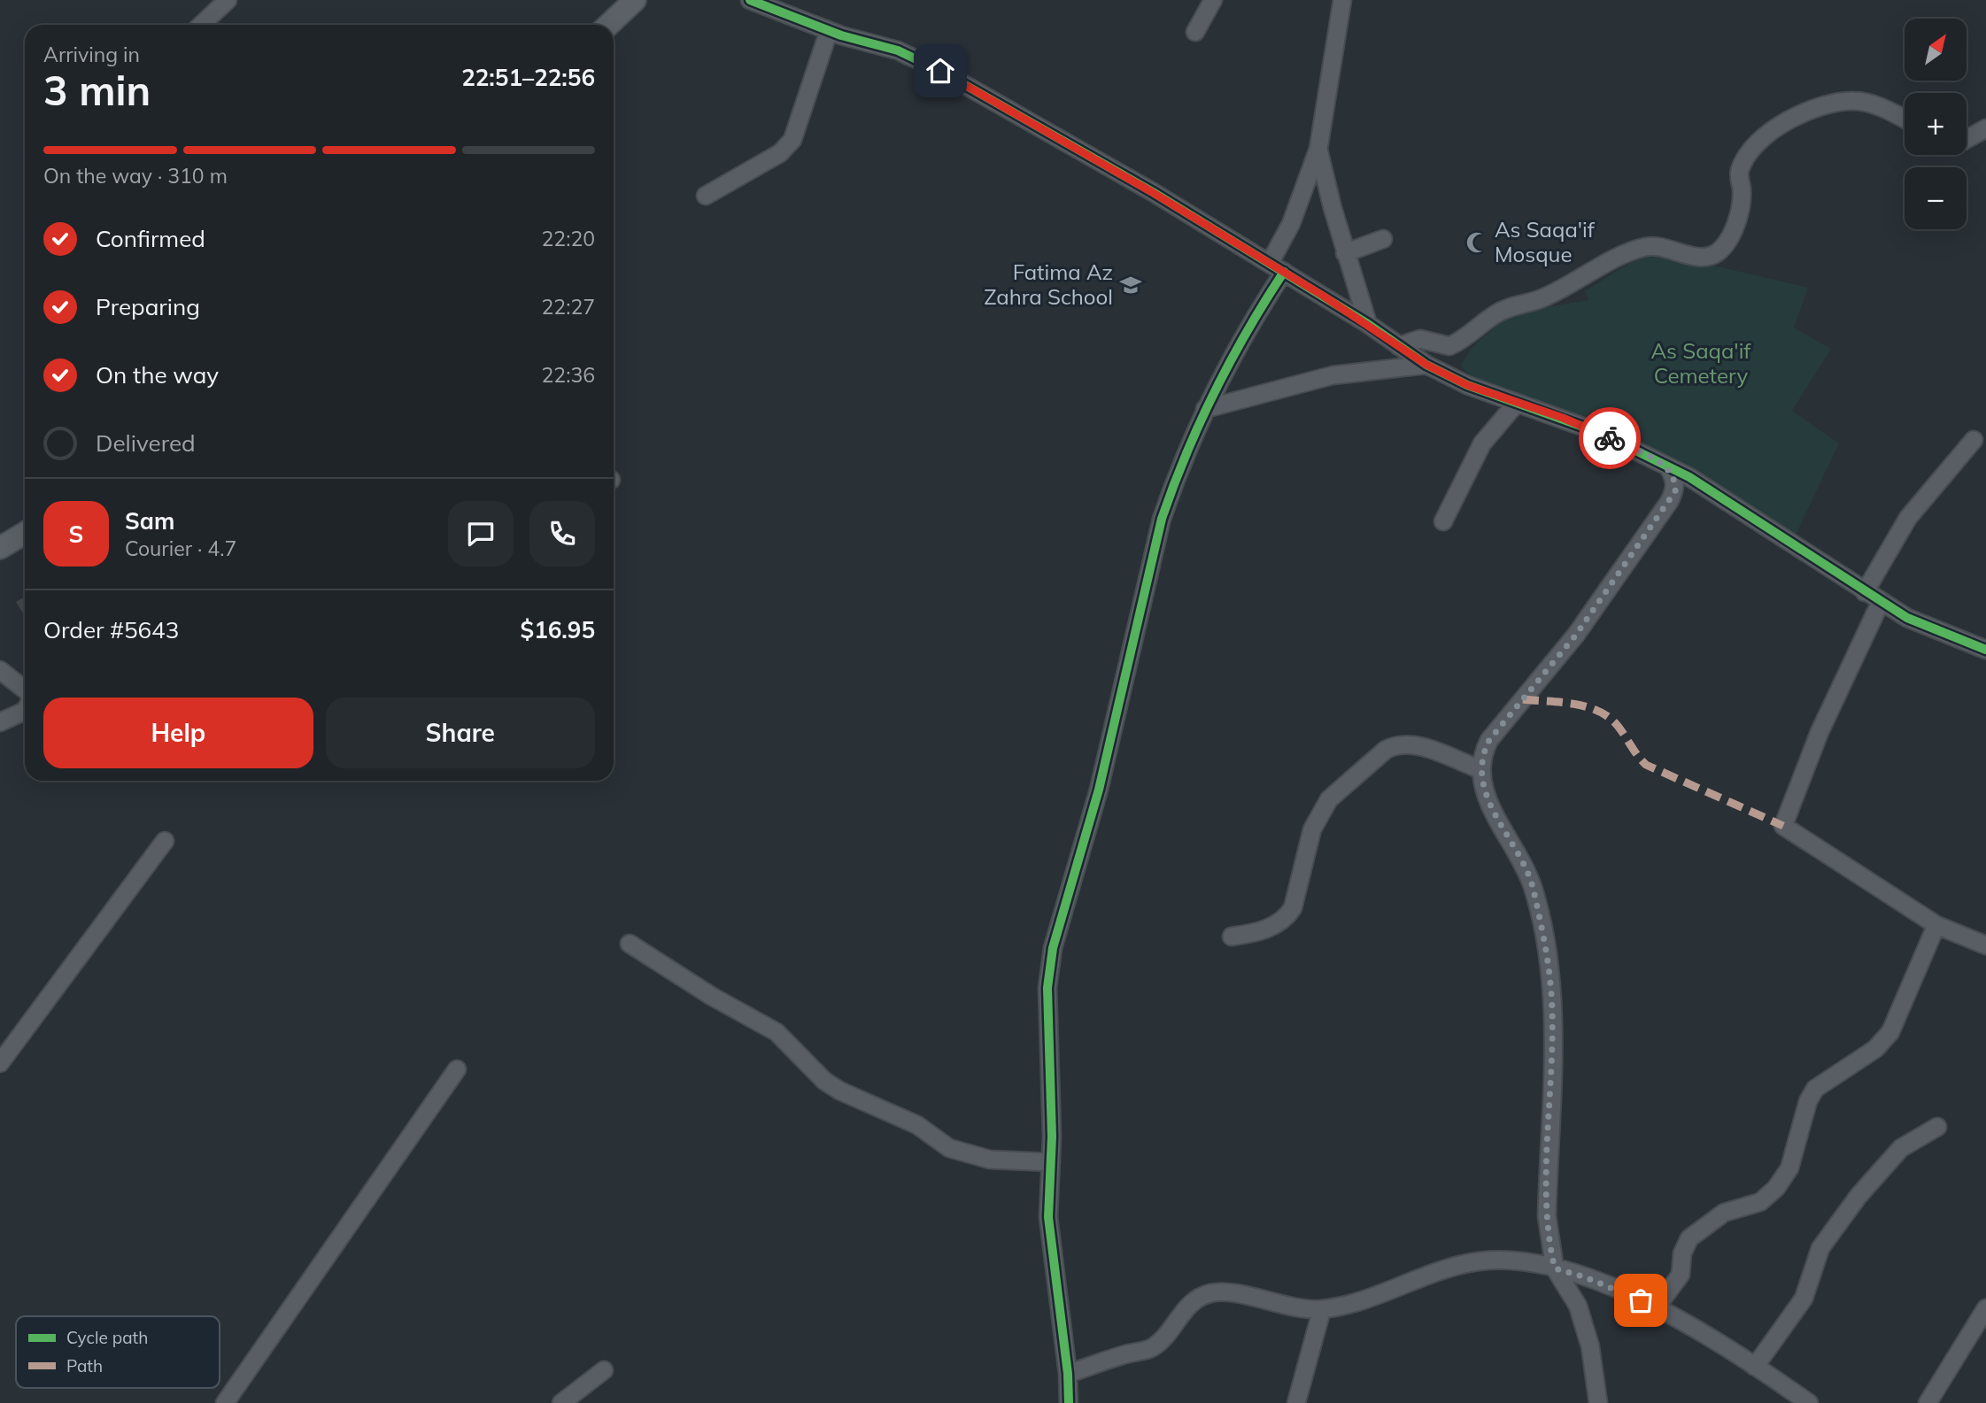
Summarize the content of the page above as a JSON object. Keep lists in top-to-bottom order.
{
  "parks": ["As Saqa'if Cemetery"],
  "places": {
    "mosque": ["As Saqa'if Mosque"],
    "school or university": ["Fatima Az Zahra School"]
  },
  "legend": ["Cycle path", "Path"],
  "north": "top right",
  "page": {
    "map_buttons": ["+", "−"],
    "heading": ["3 min", "Arriving in", "22:51–22:56"],
    "panel": [
      "Sam",
      "Courier · 4.7",
      "Order #5643",
      "$16.95"
    ],
    "bar": "On the way · 310 m",
    "list": [
      ["Confirmed", "22:20"],
      ["Preparing", "22:27"],
      ["On the way", "22:36"],
      "Delivered"
    ],
    "round": "S",
    "buttons": ["Help", "Share"]
  }
}
